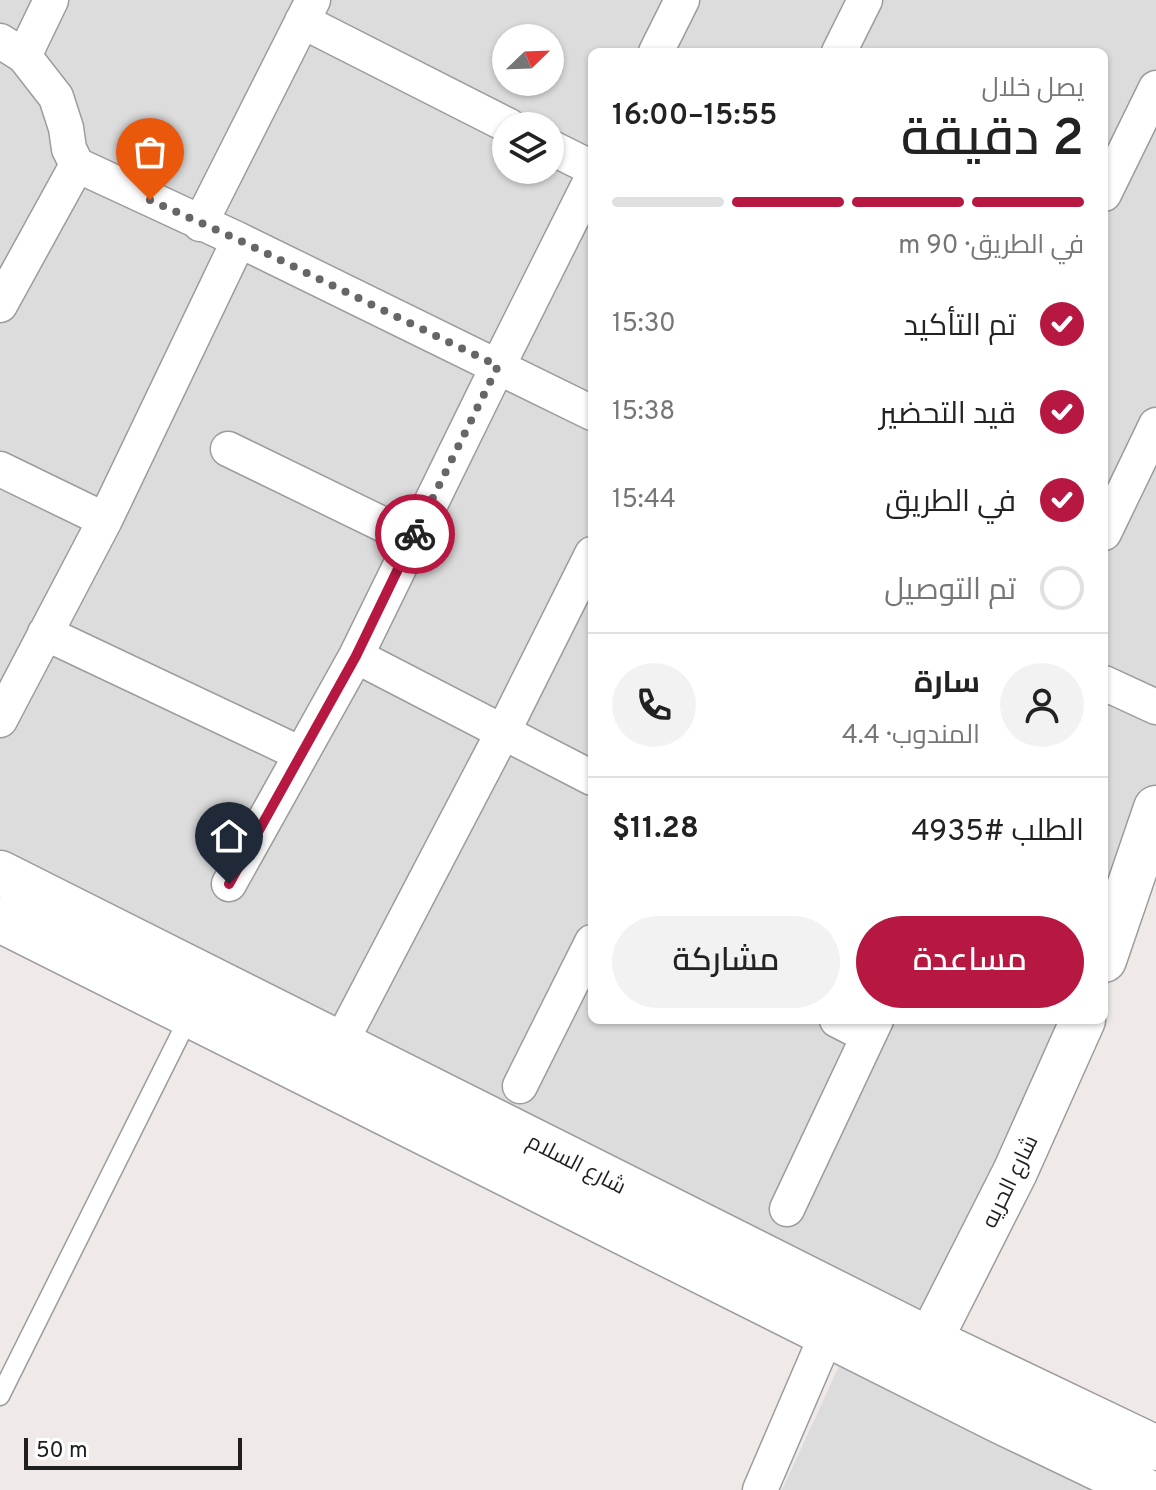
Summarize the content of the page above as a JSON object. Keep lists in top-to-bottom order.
{
  "streets": {
    "street": ["شارع السلام", "شارع الحريه"]
  },
  "crossings": [
    ["شارع السلام", "شارع الحريه"]
  ],
  "scale_bar": "50 m",
  "north": "top right",
  "page": {
    "heading": ["2 دقيقة", "يصل خلال", "15:55–16:00"],
    "panel": [
      "سارة",
      "المندوب · 4.4",
      "الطلب #4935",
      "$11.28"
    ],
    "bar": "في الطريق · 90 m",
    "list": [
      ["تم التأكيد", "15:30"],
      ["قيد التحضير", "15:38"],
      ["في الطريق", "15:44"],
      "تم التوصيل"
    ],
    "buttons": ["مساعدة", "مشاركة"],
    "scale": "50 m"
  }
}
